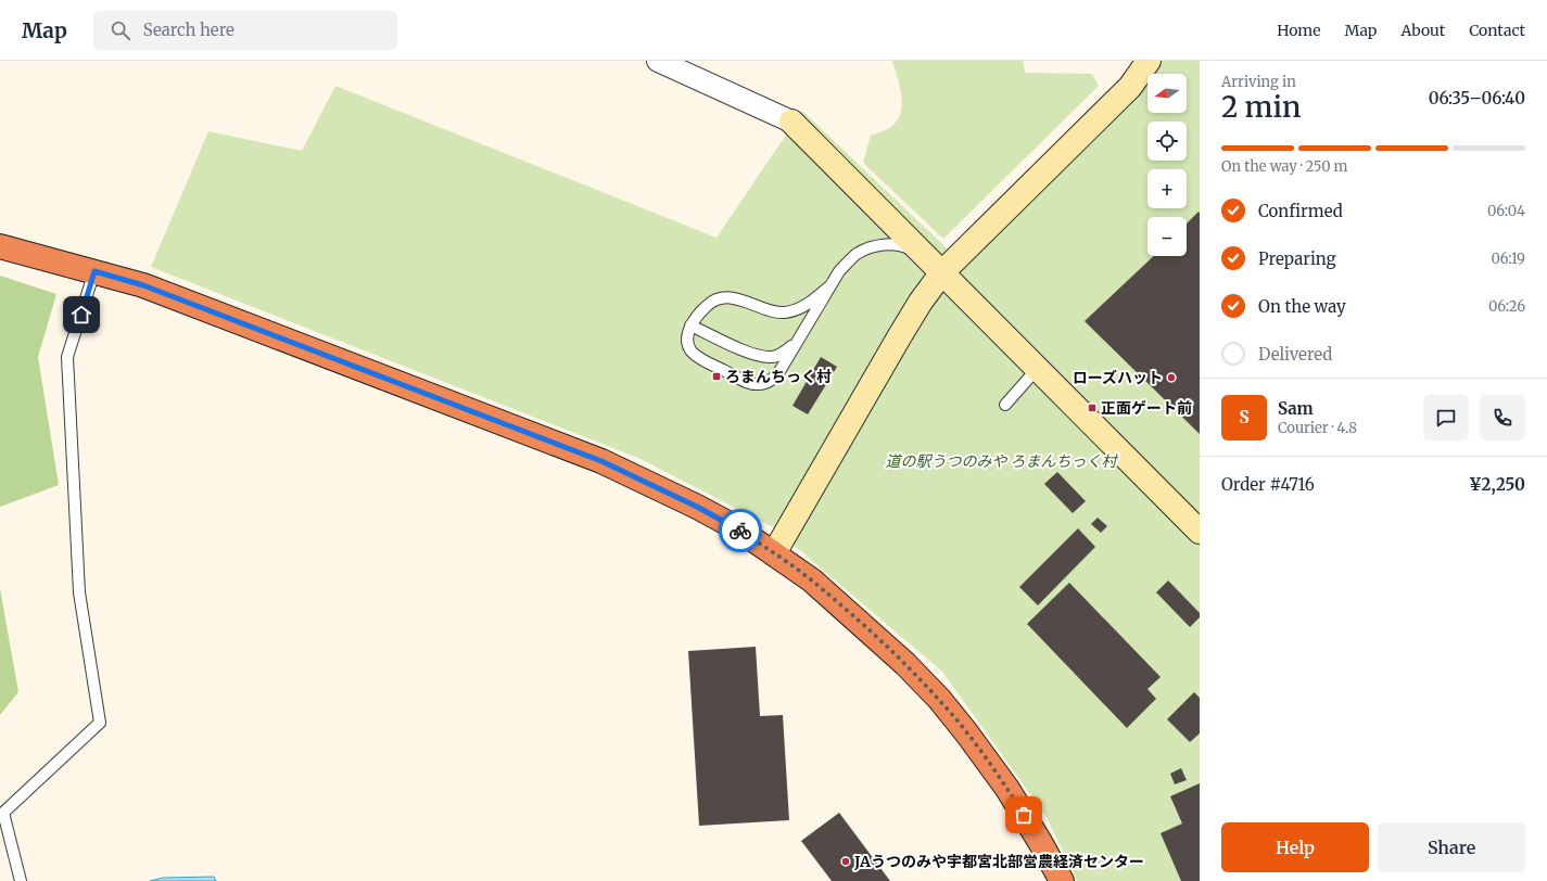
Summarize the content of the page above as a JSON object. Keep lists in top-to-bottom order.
{
  "parks": ["道の駅うつのみや ろまんちっく村"],
  "places": {
    "transit": ["ろまんちっく村", "正面ゲート前"],
    "other": ["ローズハット", "JAうつのみや宇都宮北部営農経済センター"]
  },
  "north": "left",
  "page": {
    "header": "Map",
    "search": "Search here",
    "nav": [
      "Home",
      "Map",
      "About",
      "Contact"
    ],
    "heading": ["2 min", "Arriving in", "06:35–06:40"],
    "panel": [
      "Sam",
      "Courier · 4.8",
      "Order #4716",
      "¥2,250"
    ],
    "map_buttons": ["+", "−"],
    "bar": "On the way · 250 m",
    "list": [
      ["Confirmed", "06:04"],
      ["Preparing", "06:19"],
      ["On the way", "06:26"],
      "Delivered"
    ],
    "round": "S",
    "buttons": ["Help", "Share"]
  }
}
